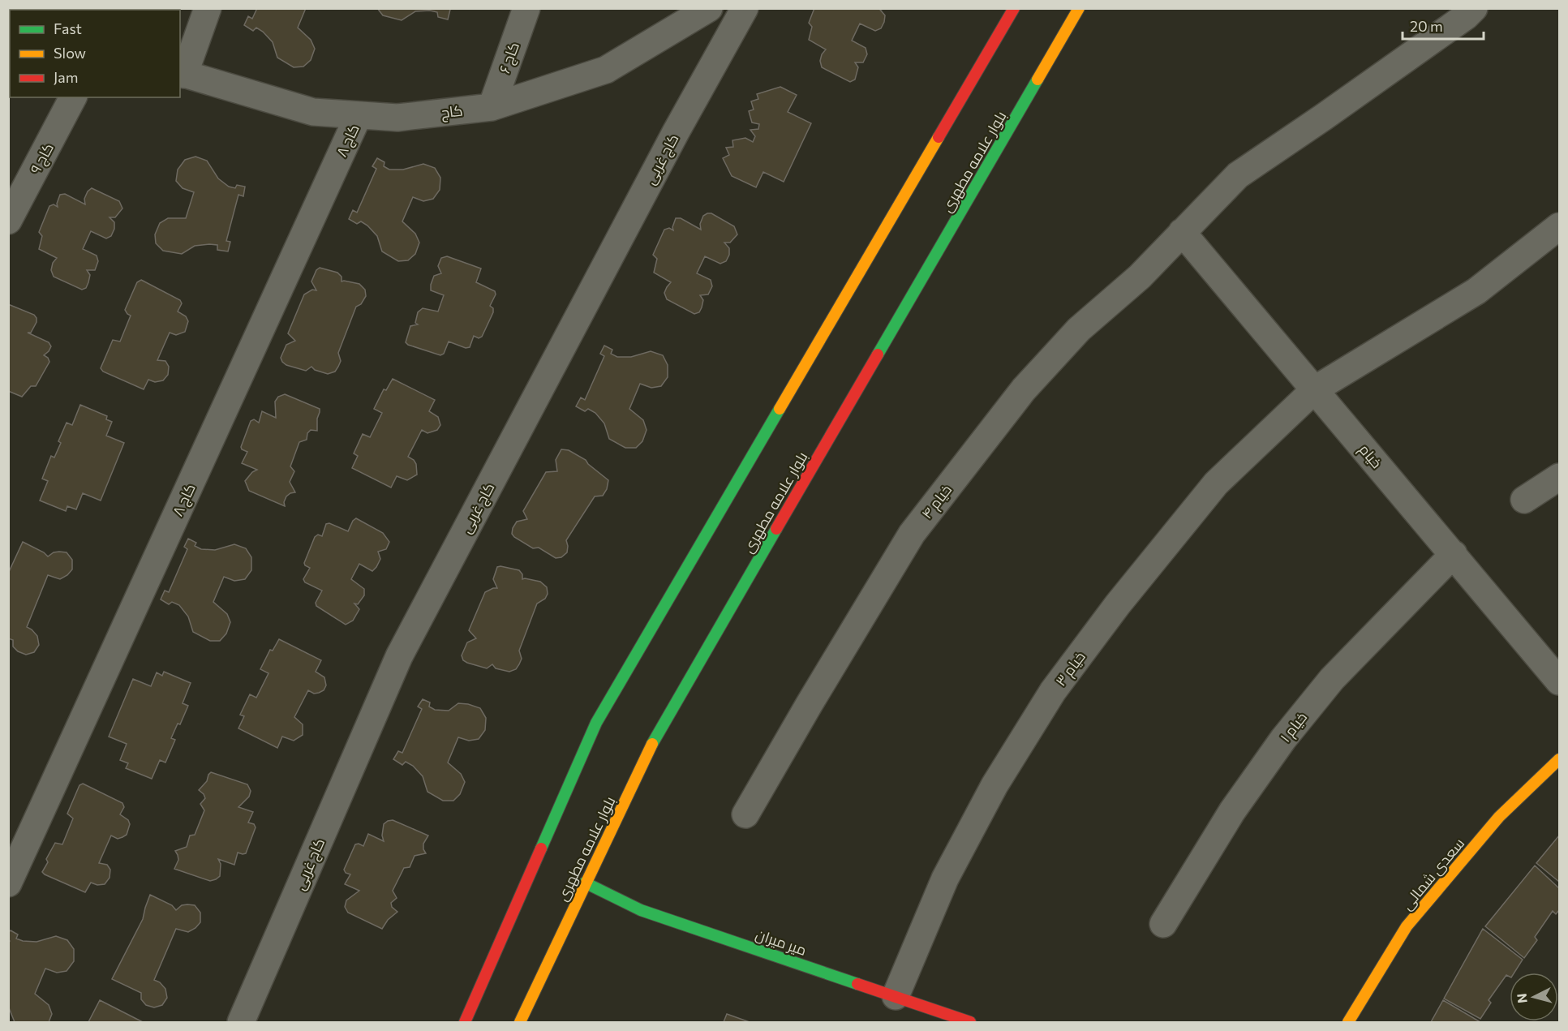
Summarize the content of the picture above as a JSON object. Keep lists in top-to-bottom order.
{
  "streets": {
    "main road": ["بلوار علامه مطهری", "سعدی شمالی", "میر میران"],
    "street": [
      "کاج ۶",
      "کاج",
      "کاج ۸",
      "کاج ۹",
      "کاج غربی",
      "خیام",
      "خیام ۴",
      "خیام ۳",
      "خیام ۱"
    ]
  },
  "crossings": [
    ["کاج ۶", "کاج"],
    ["کاج", "کاج ۸"],
    ["بلوار علامه مطهری", "میر میران"],
    ["خیام", "خیام ۴"],
    ["خیام", "خیام ۳"],
    ["خیام", "خیام ۱"],
    ["خیام ۳", "میر میران"]
  ],
  "legend": ["Fast", "Slow", "Jam"],
  "scale_bar": "20 m",
  "north": "left"
}
